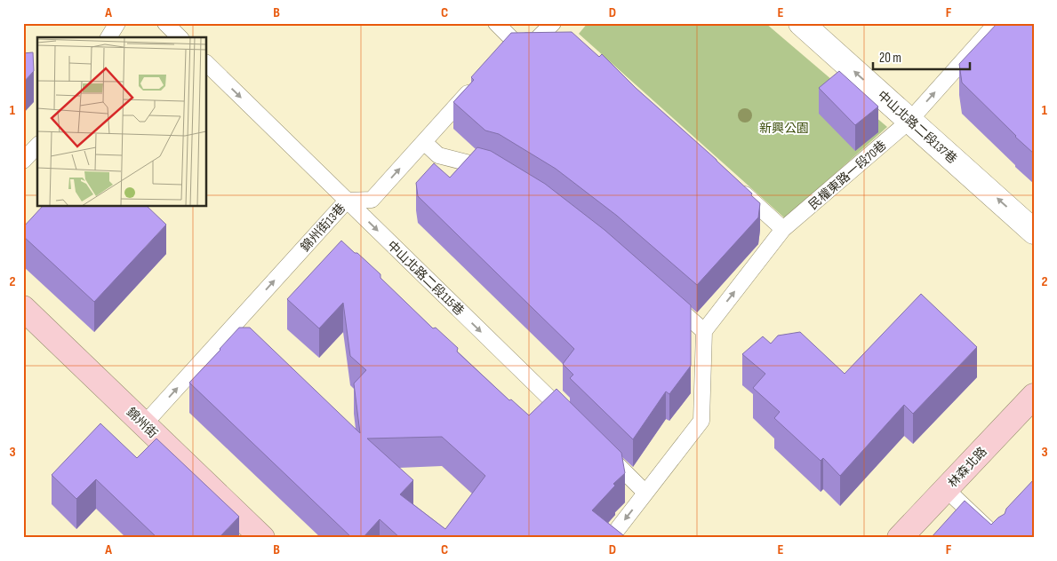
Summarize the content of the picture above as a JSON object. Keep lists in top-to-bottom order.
{
  "streets": {
    "street": ["中山北路二段137巷", "錦州街", "林森北路"],
    "lane": ["民權東路一段70巷", "錦州街13巷", "中山北路二段115巷"]
  },
  "crossings": [
    ["中山北路二段137巷", "民權東路一段70巷"],
    ["錦州街13巷", "中山北路二段115巷"],
    ["錦州街13巷", "錦州街"]
  ],
  "one_way": [
    "中山北路二段137巷",
    "民權東路一段70巷",
    "錦州街13巷",
    "中山北路二段115巷"
  ],
  "parks": ["新興公園"],
  "scale_bar": "20 m",
  "grid": {
    "columns": [
      "A",
      "B",
      "C",
      "D",
      "E",
      "F"
    ],
    "rows": ["1", "2", "3"]
  }
}
